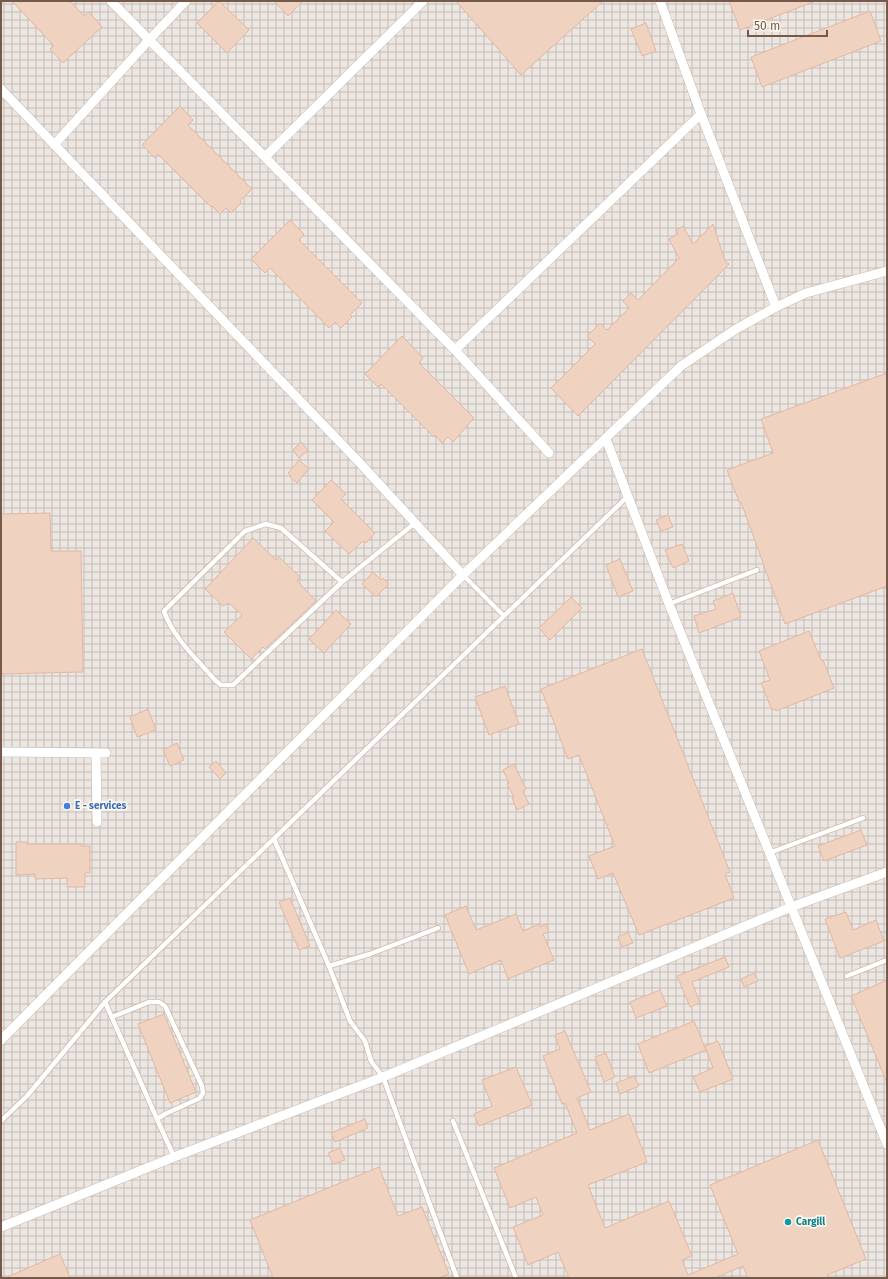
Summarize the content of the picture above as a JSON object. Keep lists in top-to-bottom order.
{
  "places": ["E - services", "Cargill"],
  "scale_bar": "50 m"
}
